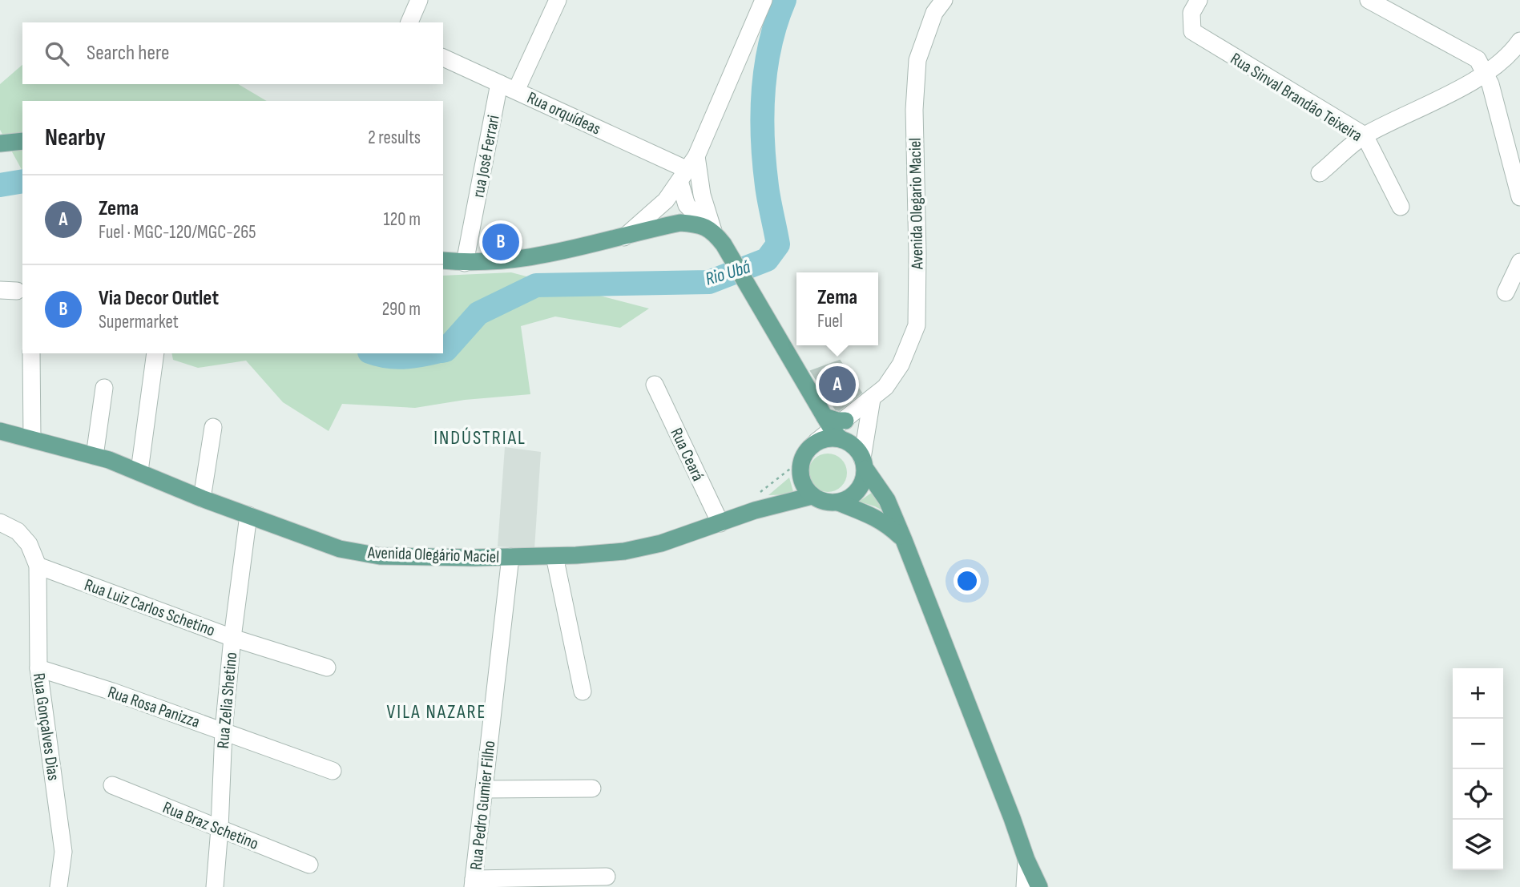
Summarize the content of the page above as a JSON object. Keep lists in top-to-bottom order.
{
  "streets": {
    "main road": ["Avenida Olegário Maciel"],
    "street": [
      "Rua Sinval Brandão Teixeira",
      "Rua orquídeas",
      "rua José Ferrari",
      "Avenida Olegario Maciel",
      "Rua Ceará",
      "Rua Luiz Carlos Schetino",
      "Rua Zelia Shetino",
      "Rua Rosa Panizza",
      "Rua Gonçalves Dias",
      "Rua Pedro Gumier Filho",
      "Rua Braz Schetino"
    ]
  },
  "crossings": [
    ["Rua orquídeas", "rua José Ferrari"],
    ["Avenida Olegario Maciel", "Avenida Olegário Maciel"],
    ["Rua Ceará", "Avenida Olegário Maciel"],
    ["Avenida Olegário Maciel", "Rua Zelia Shetino"],
    ["Avenida Olegário Maciel", "Rua Pedro Gumier Filho"],
    ["Rua Luiz Carlos Schetino", "Rua Zelia Shetino"],
    ["Rua Luiz Carlos Schetino", "Rua Gonçalves Dias"],
    ["Rua Zelia Shetino", "Rua Rosa Panizza"],
    ["Rua Zelia Shetino", "Rua Braz Schetino"],
    ["Rua Rosa Panizza", "Rua Gonçalves Dias"]
  ],
  "districts": ["INDÚSTRIAL", "VILA NAZARE"],
  "water": ["Rio Ubá"],
  "page": {
    "search": "Search here",
    "heading": ["Nearby", "2 results"],
    "list": [
      {
        "mark": "A",
        "name": "Zema",
        "note": "Fuel · MGC-120/MGC-265",
        "value": "120 m"
      },
      {
        "mark": "B",
        "name": "Via Decor Outlet",
        "note": "Supermarket",
        "value": "290 m"
      }
    ],
    "pins": ["B", "A"],
    "popup": ["Zema", "Fuel"],
    "map_buttons": ["+", "−"]
  }
}
